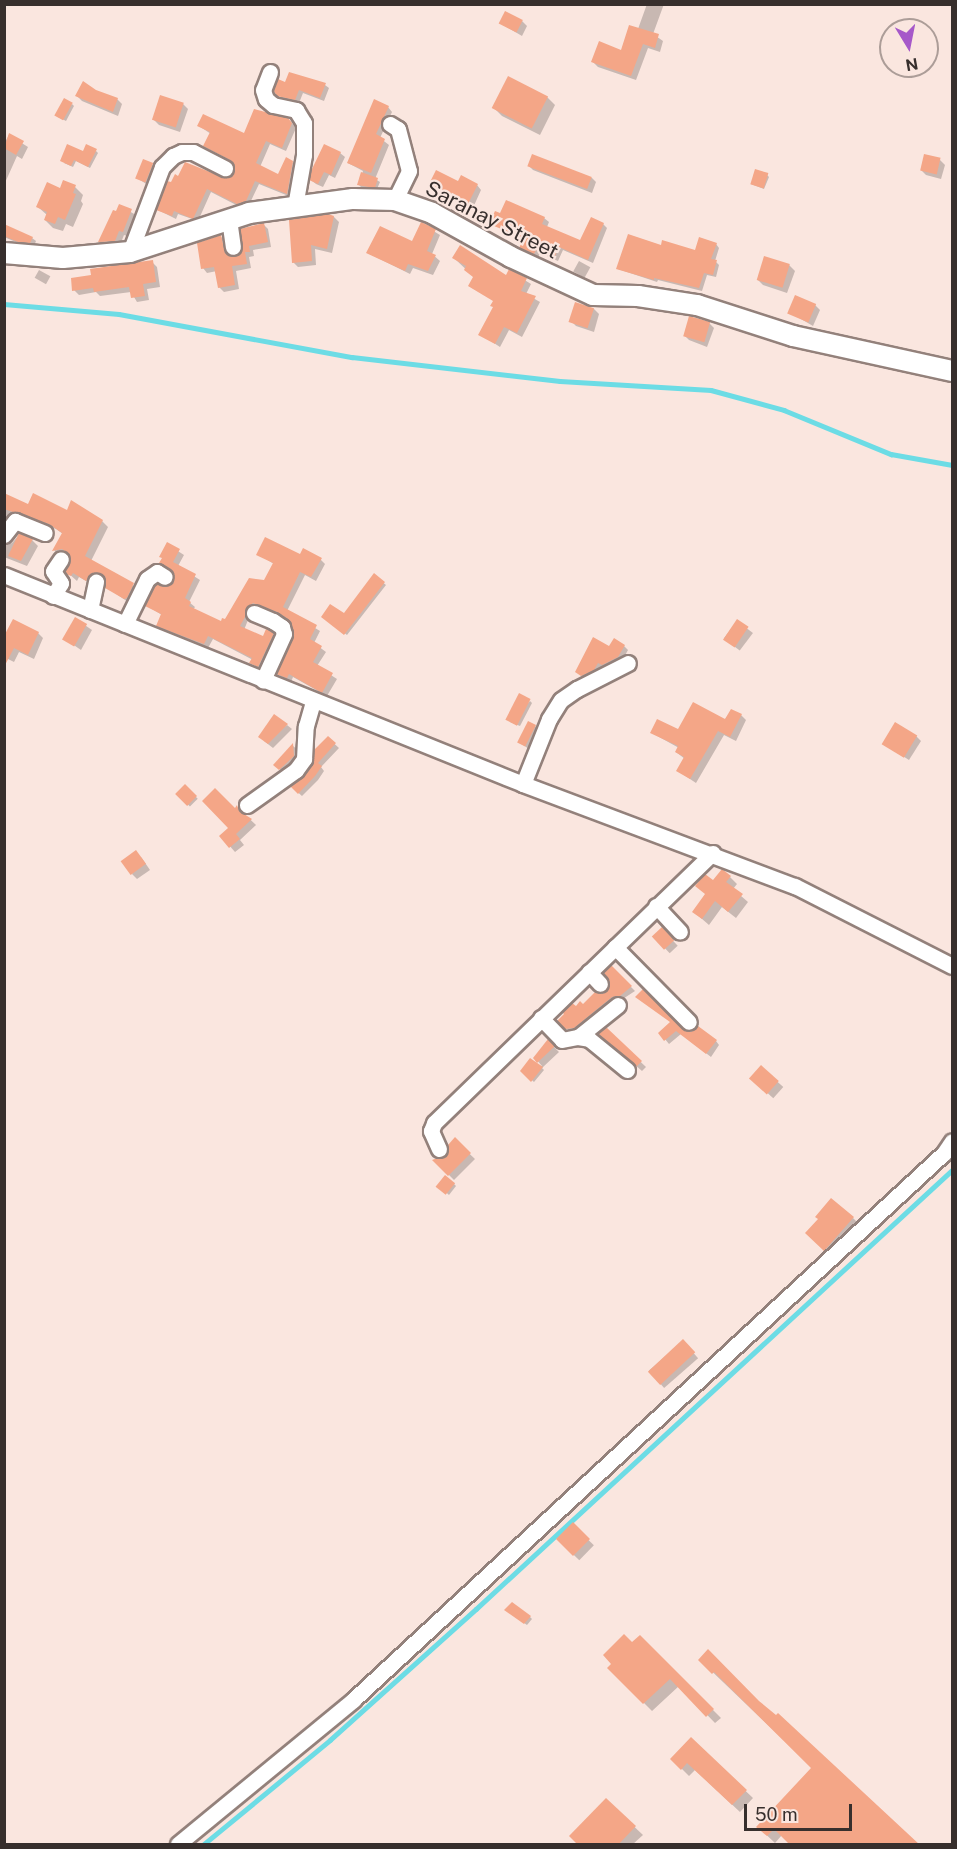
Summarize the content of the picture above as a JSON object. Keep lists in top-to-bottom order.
{
  "streets": {
    "street": ["Saranay Street"]
  },
  "scale_bar": "50 m",
  "north": "bottom"
}
